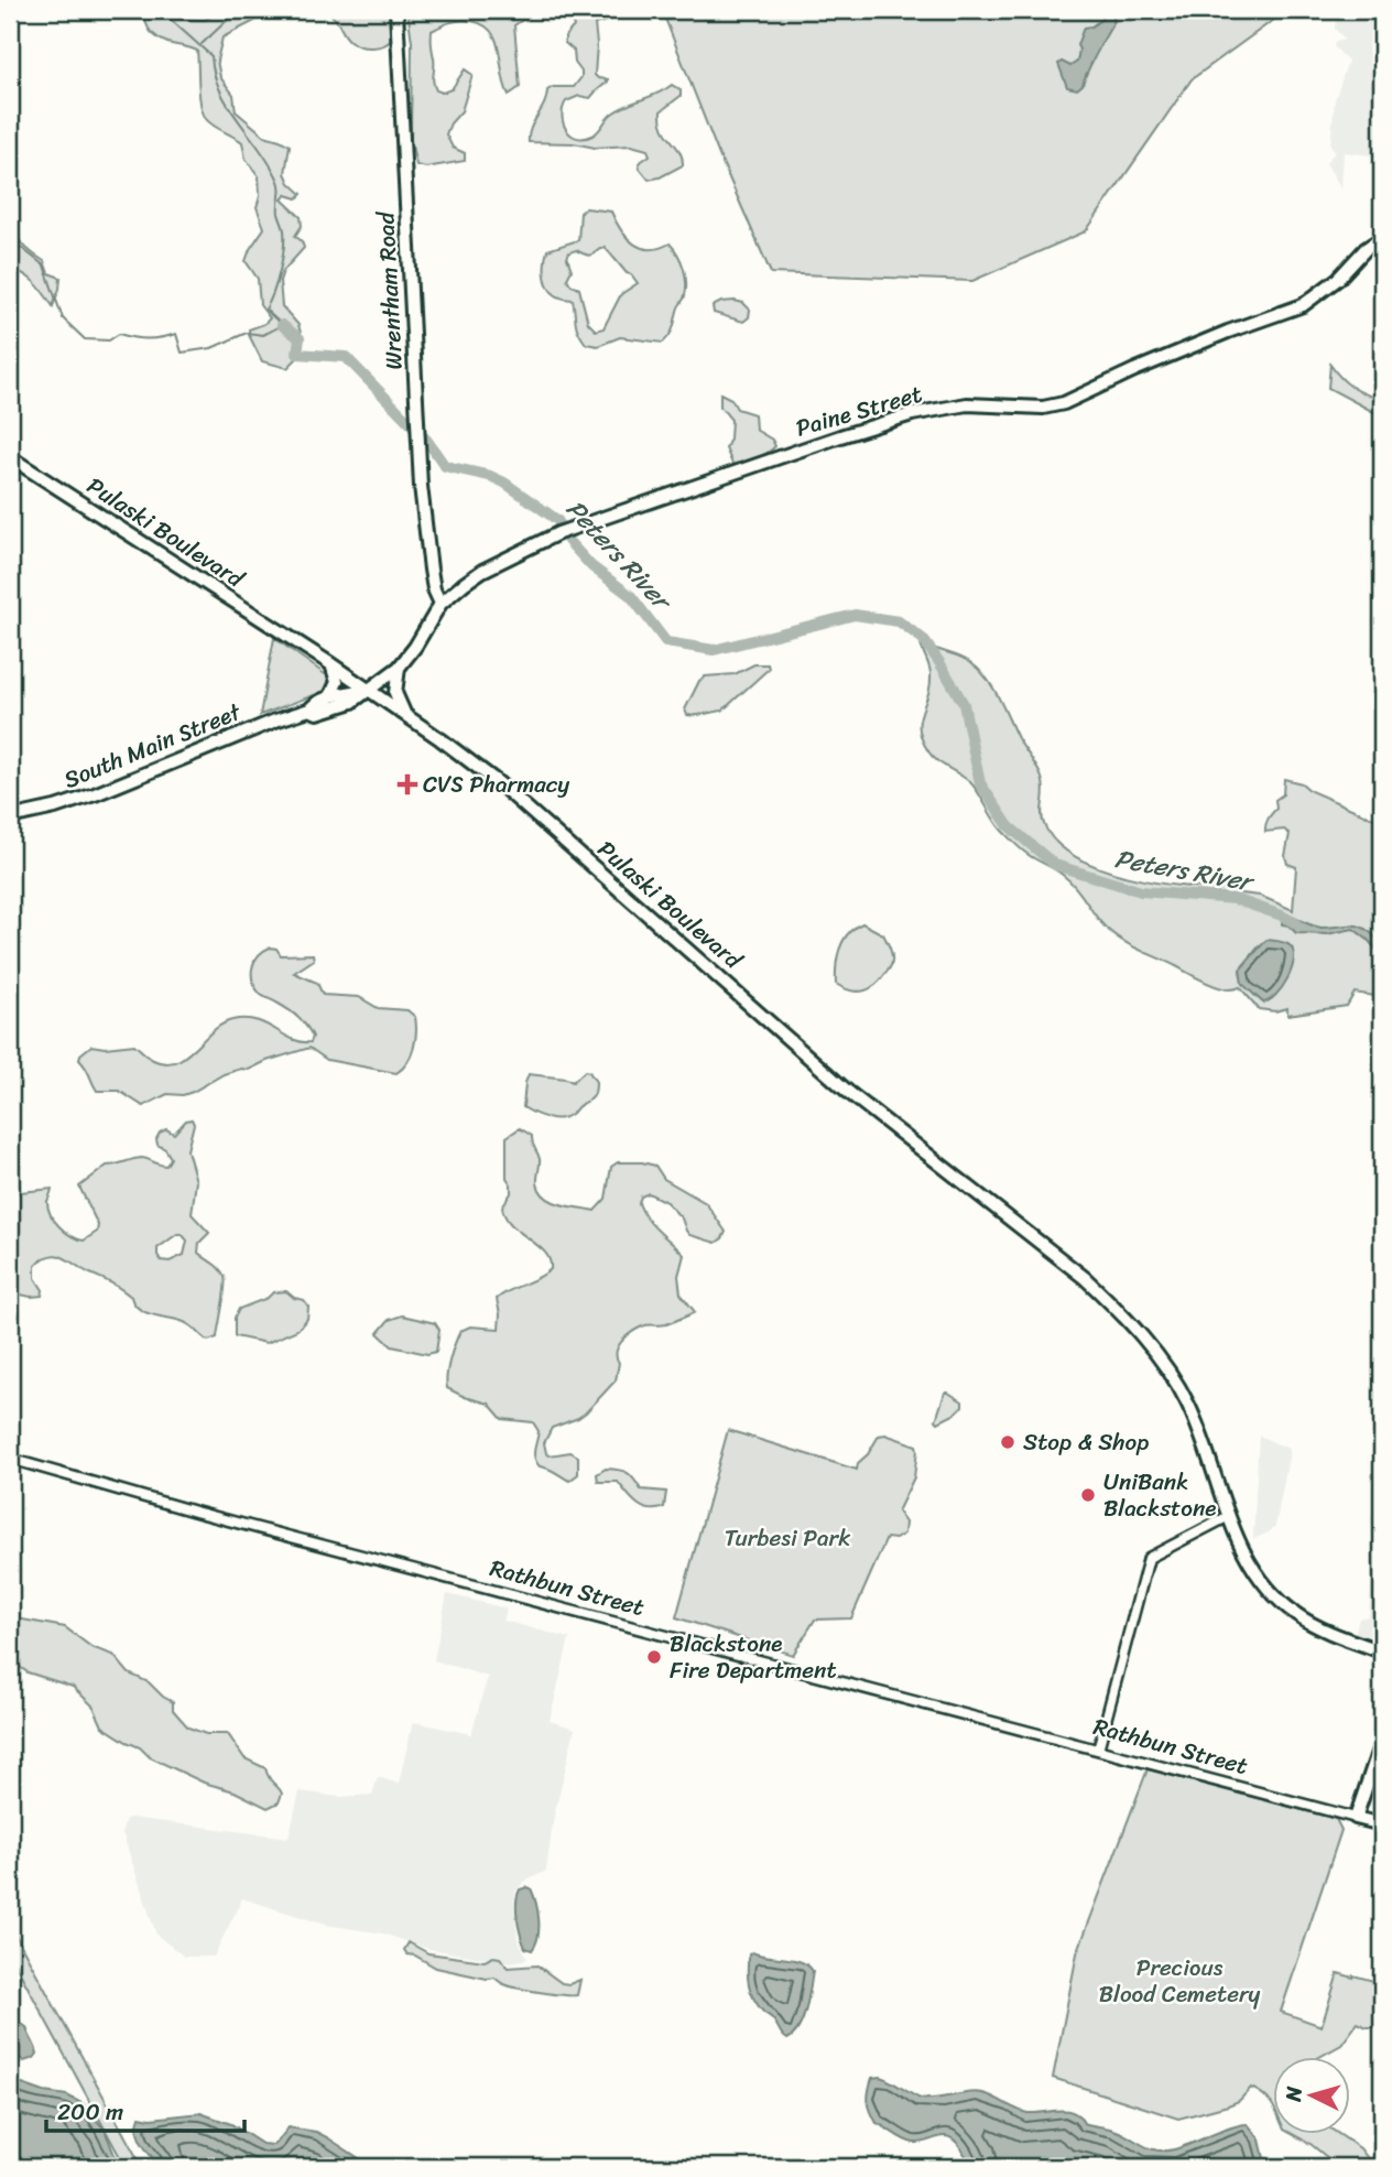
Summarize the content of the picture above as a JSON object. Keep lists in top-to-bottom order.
{
  "streets": {
    "main road": [
      "Wrentham Road",
      "Paine Street",
      "Pulaski Boulevard",
      "South Main Street",
      "Rathbun Street"
    ]
  },
  "crossings": [
    ["Wrentham Road", "Paine Street"],
    ["Pulaski Boulevard", "South Main Street"]
  ],
  "water": ["Peters River"],
  "parks": ["Turbesi Park", "Precious Blood Cemetery"],
  "places": {
    "health": ["CVS Pharmacy"],
    "other": ["Stop & Shop", "UniBank Blackstone", "Blackstone Fire Department"]
  },
  "scale_bar": "200 m",
  "north": "left"
}
